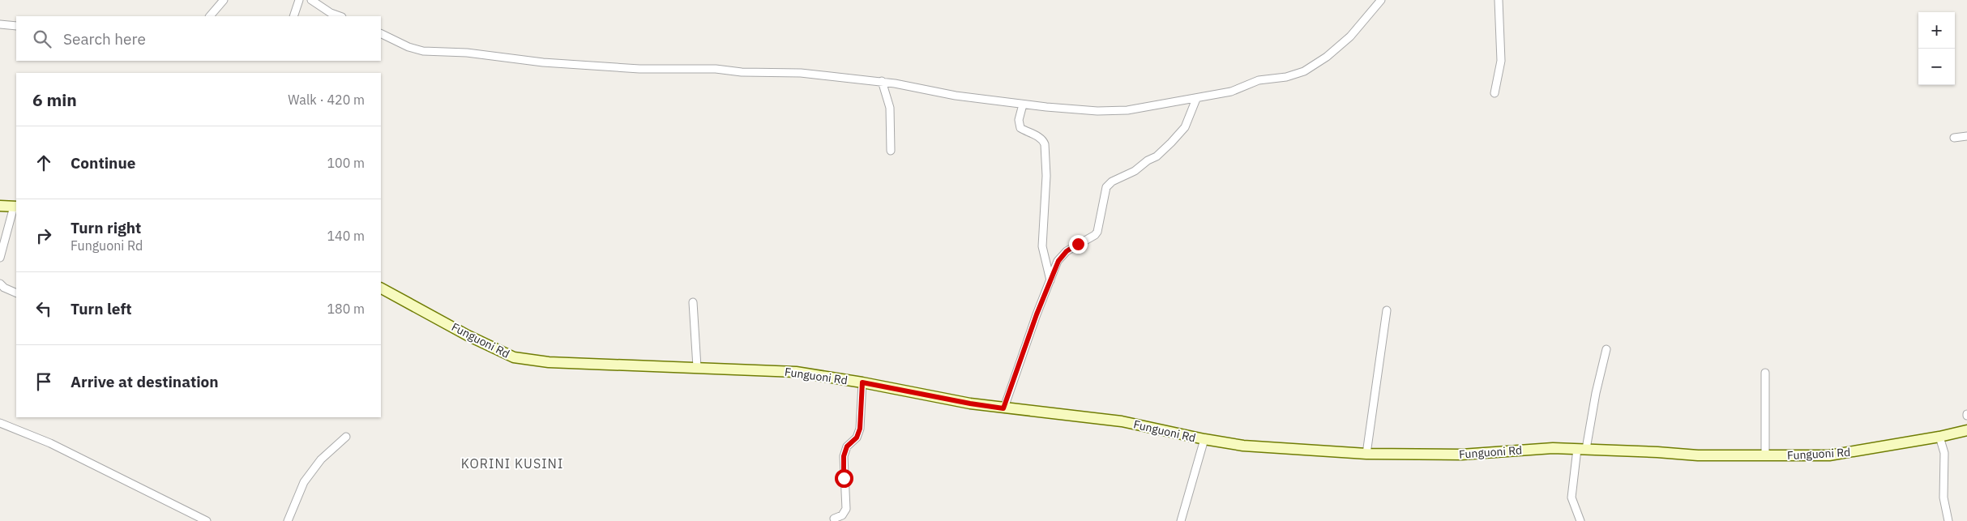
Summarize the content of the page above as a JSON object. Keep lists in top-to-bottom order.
{
  "streets": {
    "street": ["Funguoni Rd"]
  },
  "districts": ["KORINI KUSINI"],
  "page": {
    "map_buttons": ["+", "−"],
    "search": "Search here",
    "heading": ["6 min", "Walk · 420 m"],
    "list": [
      ["Continue", "100 m"],
      ["Turn right", "Funguoni Rd", "140 m"],
      ["Turn left", "180 m"],
      "Arrive at destination"
    ]
  }
}
